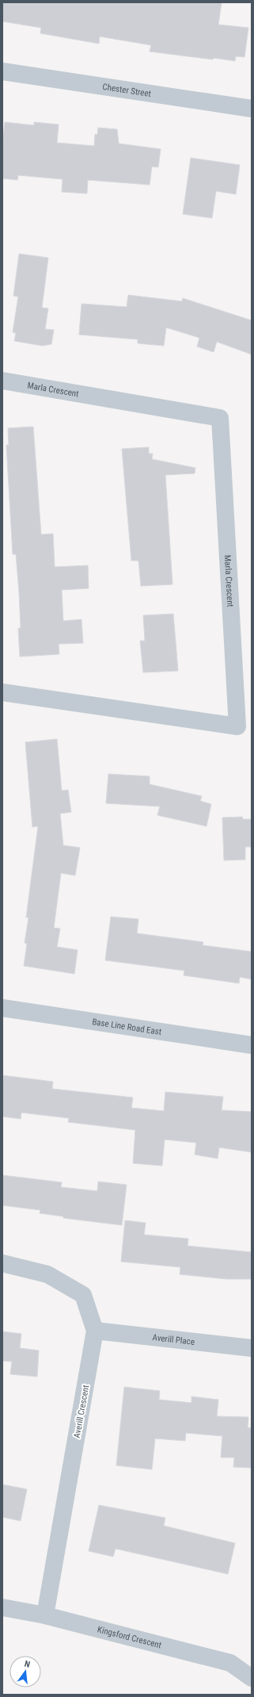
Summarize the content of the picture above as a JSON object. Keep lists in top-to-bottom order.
{
  "streets": {
    "street": [
      "Chester Street",
      "Marla Crescent",
      "Base Line Road East",
      "Averill Place",
      "Averill Crescent",
      "Kingsford Crescent"
    ]
  },
  "crossings": [
    ["Averill Place", "Averill Crescent"],
    ["Averill Crescent", "Kingsford Crescent"]
  ],
  "north": "top"
}
